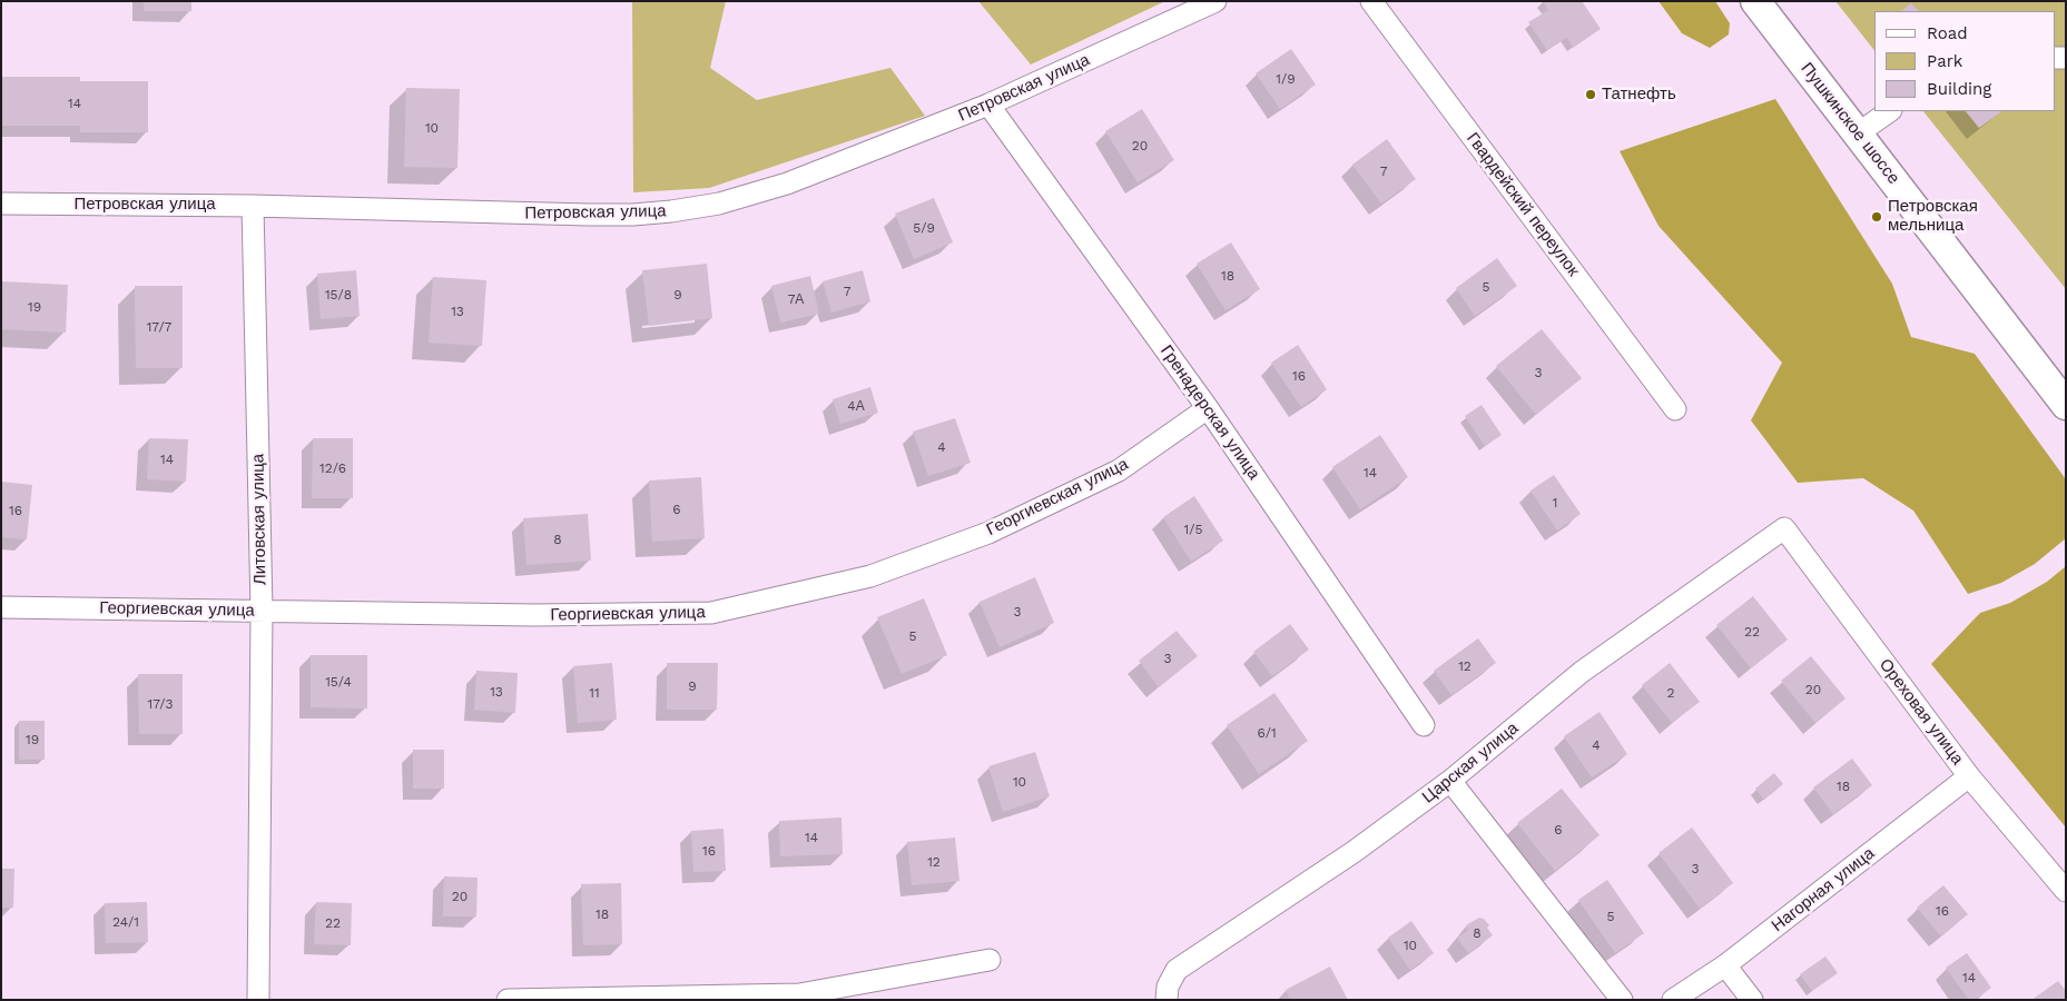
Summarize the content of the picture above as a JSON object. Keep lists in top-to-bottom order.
{
  "streets": {
    "main road": ["Пушкинское шоссе"],
    "street": [
      "Петровская улица",
      "Гвардейский переулок",
      "Гренадерская улица",
      "Георгиевская улица",
      "Литовская улица",
      "Ореховая улица",
      "Царская улица",
      "Нагорная улица"
    ]
  },
  "crossings": [
    ["Петровская улица", "Гренадерская улица"],
    ["Петровская улица", "Литовская улица"],
    ["Гренадерская улица", "Георгиевская улица"],
    ["Георгиевская улица", "Литовская улица"],
    ["Ореховая улица", "Царская улица"],
    ["Ореховая улица", "Нагорная улица"]
  ],
  "places": ["Татнефть", "Петровская мельница"],
  "house_numbers": [
    "1/9",
    "14",
    "10",
    "20",
    "7",
    "5/9",
    "18",
    "5",
    "7",
    "15/8",
    "9",
    "7А",
    "19",
    "13",
    "17/7",
    "3",
    "16",
    "4А",
    "4",
    "14",
    "12/6",
    "14",
    "1",
    "6",
    "16",
    "1/5",
    "8",
    "3",
    "22",
    "5",
    "3",
    "12",
    "15/4",
    "9",
    "20",
    "13",
    "11",
    "2",
    "17/3",
    "6/1",
    "19",
    "4",
    "10",
    "18",
    "6",
    "14",
    "16",
    "12",
    "3",
    "20",
    "16",
    "18",
    "5",
    "24/1",
    "22",
    "8",
    "10",
    "14"
  ],
  "legend": ["Road", "Park", "Building"]
}
